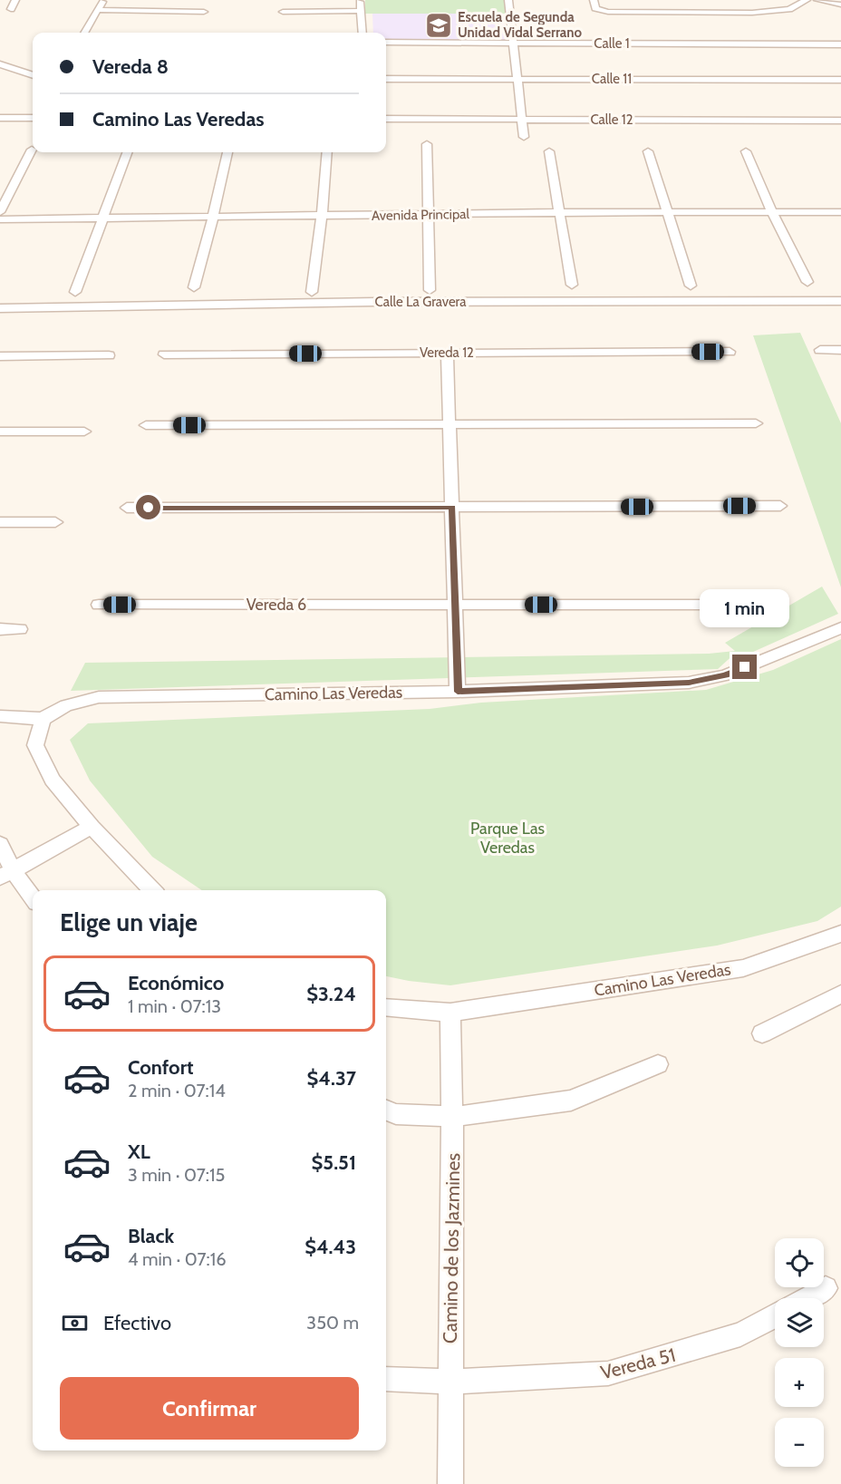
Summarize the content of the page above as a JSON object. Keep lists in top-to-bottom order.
{
  "streets": {
    "street": [
      "Calle 1",
      "Calle 11",
      "Calle 12",
      "Avenida Principal",
      "Calle La Gravera",
      "Vereda 12",
      "Vereda 6",
      "Camino Las Veredas",
      "Camino de los Jazmines",
      "Vereda 51"
    ]
  },
  "crossings": [
    ["Camino Las Veredas", "Camino de los Jazmines"],
    ["Camino de los Jazmines", "Vereda 51"]
  ],
  "parks": ["Parque Las Veredas"],
  "places": {
    "school or university": ["Escuela de Segunda Unidad Vidal Serrano"]
  },
  "page": {
    "banner": ["Vereda 8", "Camino Las Veredas"],
    "bubble": "1 min",
    "heading": "Elige un viaje",
    "list": [
      {
        "name": "Económico",
        "note": "1 min · 07:13",
        "value": "$3.24"
      },
      {
        "name": "Confort",
        "note": "2 min · 07:14",
        "value": "$4.37"
      },
      {
        "name": "XL",
        "note": "3 min · 07:15",
        "value": "$5.51"
      },
      {
        "name": "Black",
        "note": "4 min · 07:16",
        "value": "$4.43"
      }
    ],
    "map_buttons": ["+", "−"],
    "pay": ["Efectivo", "350 m"],
    "buttons": "Confirmar"
  }
}
